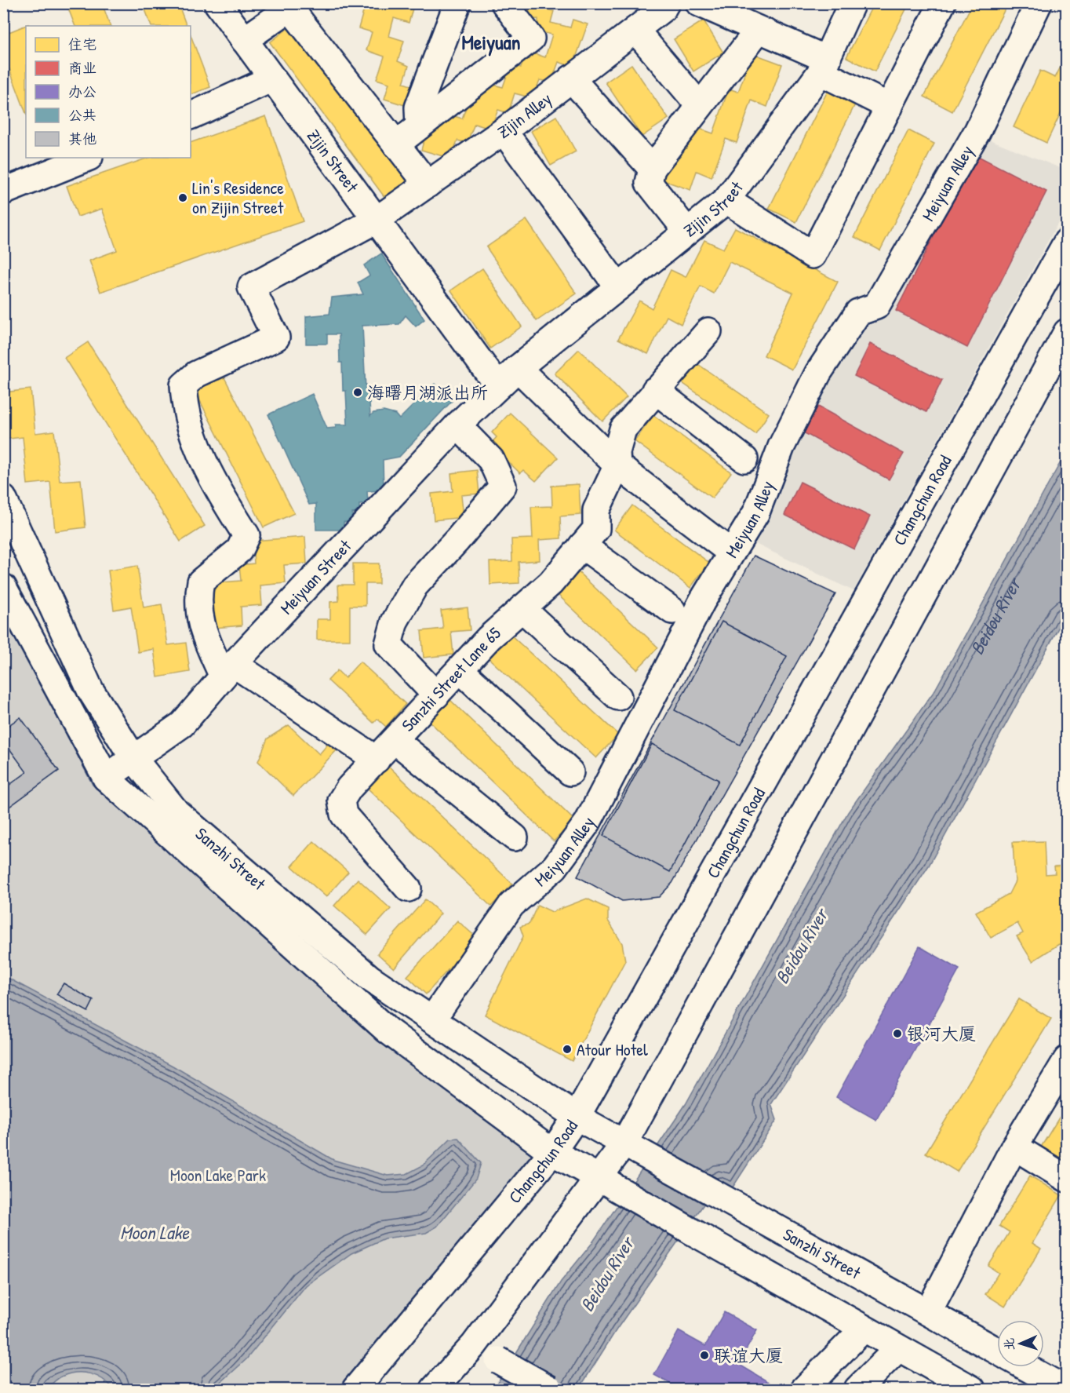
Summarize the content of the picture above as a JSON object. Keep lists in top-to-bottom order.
{
  "streets": {
    "main road": [
      "Zijin Alley",
      "Zijin Street",
      "Meiyuan Alley",
      "Changchun Road",
      "Meiyuan Street",
      "Sanzhi Street Lane 65",
      "Sanzhi Street"
    ]
  },
  "crossings": [
    ["Zijin Alley", "Zijin Street"],
    ["Zijin Alley", "Meiyuan Street"],
    ["Zijin Street", "Meiyuan Street"],
    ["Meiyuan Alley", "Sanzhi Street"],
    ["Changchun Road", "Sanzhi Street"],
    ["Meiyuan Street", "Sanzhi Street"]
  ],
  "districts": ["Meiyuan"],
  "water": ["Beidou River", "Moon Lake"],
  "parks": ["Moon Lake Park"],
  "places": [
    "Lin's Residence on Zijin Street",
    "海曙月湖派出所",
    "银河大厦",
    "Atour Hotel",
    "联谊大厦"
  ],
  "legend": [
    "住宅",
    "商业",
    "办公",
    "公共",
    "其他"
  ],
  "north": "left"
}
